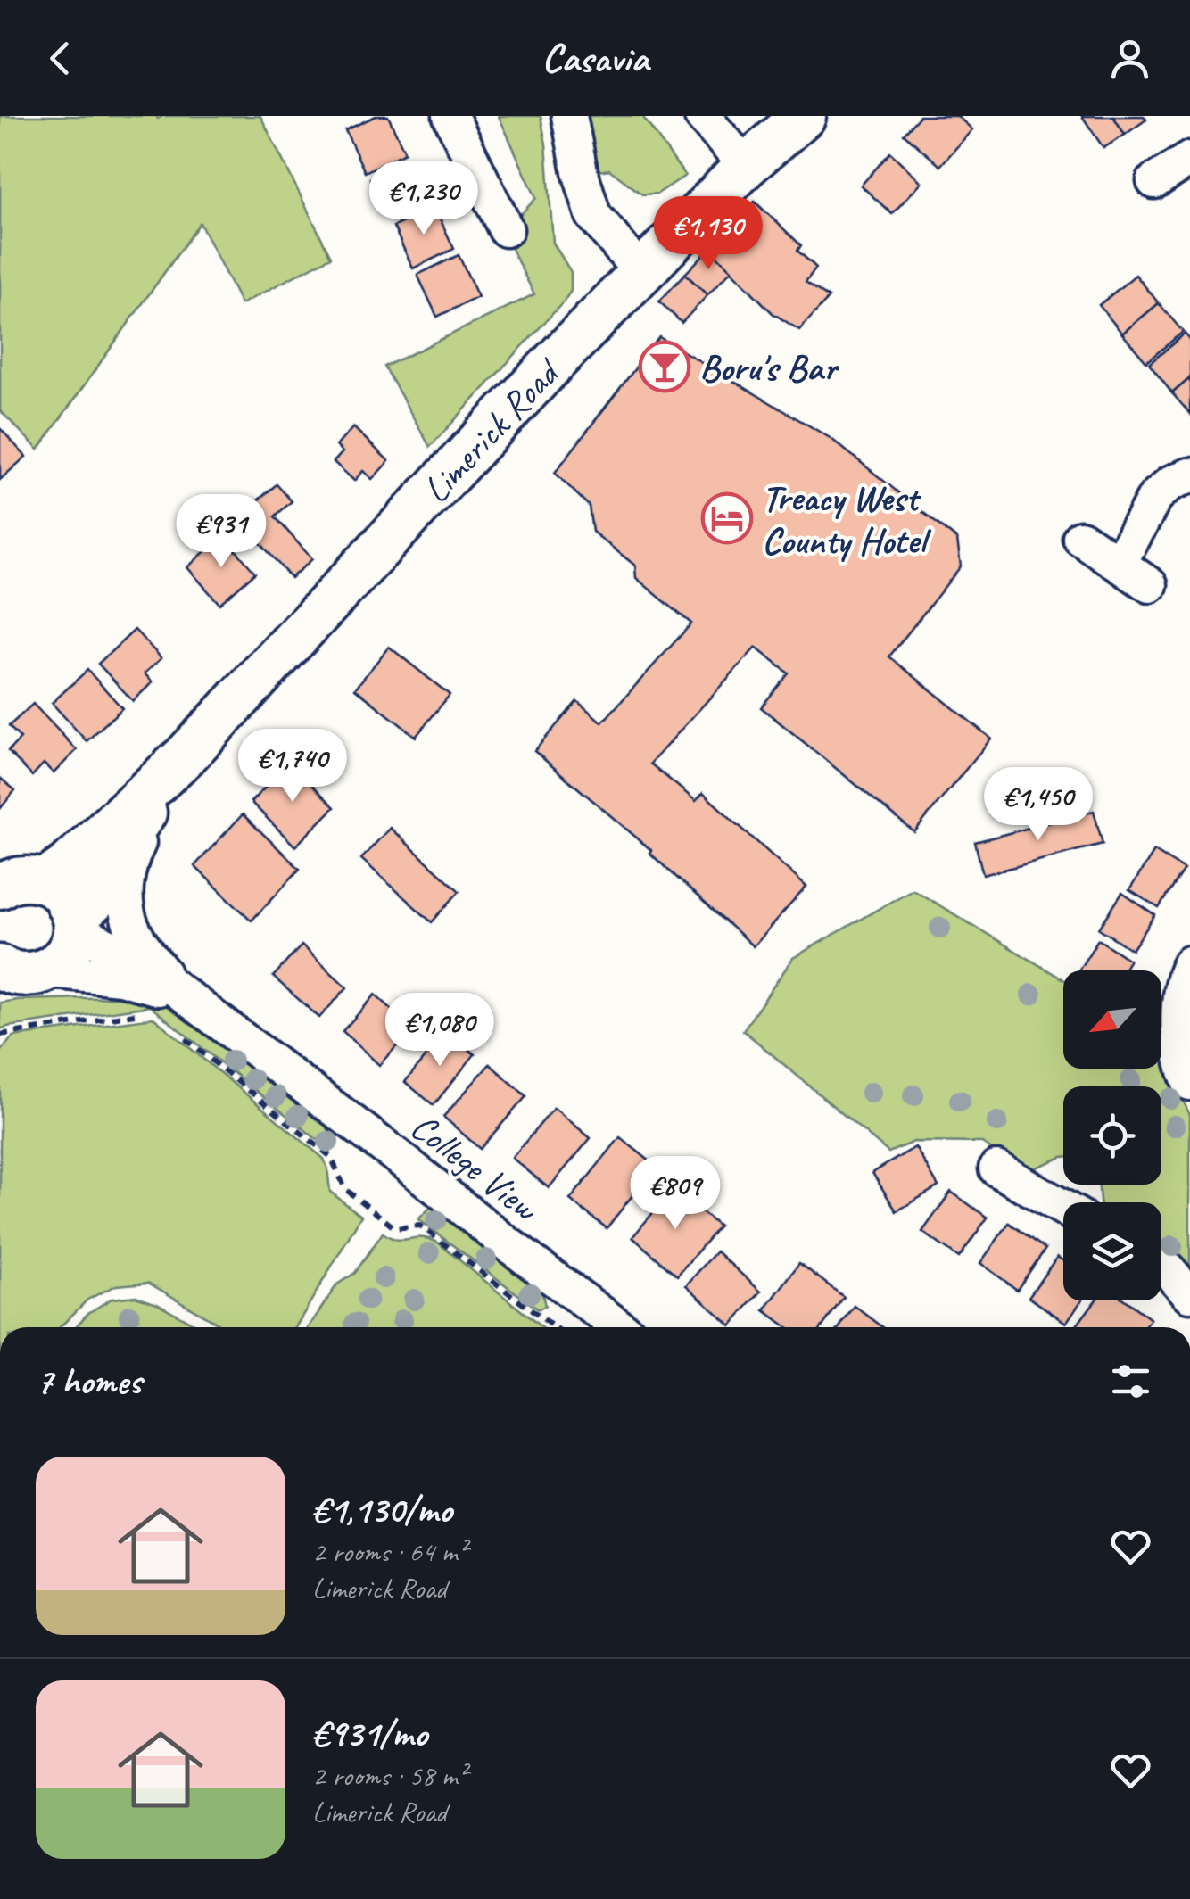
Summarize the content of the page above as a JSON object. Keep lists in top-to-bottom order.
{
  "streets": {
    "main road": ["Limerick Road"],
    "street": ["College View"]
  },
  "crossings": [
    ["Limerick Road", "College View"]
  ],
  "places": {
    "bar": ["Boru's Bar"],
    "hotel": ["Treacy West County Hotel"]
  },
  "north": "bottom left",
  "page": {
    "header": "Casavia",
    "price": [
      "€1,230",
      "€1,130",
      "€931",
      "€1,740",
      "€1,450",
      "€1,080",
      "€809"
    ],
    "heading": "7 homes",
    "list": [
      {
        "name": "€1,130/mo",
        "note": "2 rooms · 64 m² · Limerick Road"
      },
      {
        "name": "€931/mo",
        "note": "2 rooms · 58 m² · Limerick Road"
      }
    ]
  }
}
